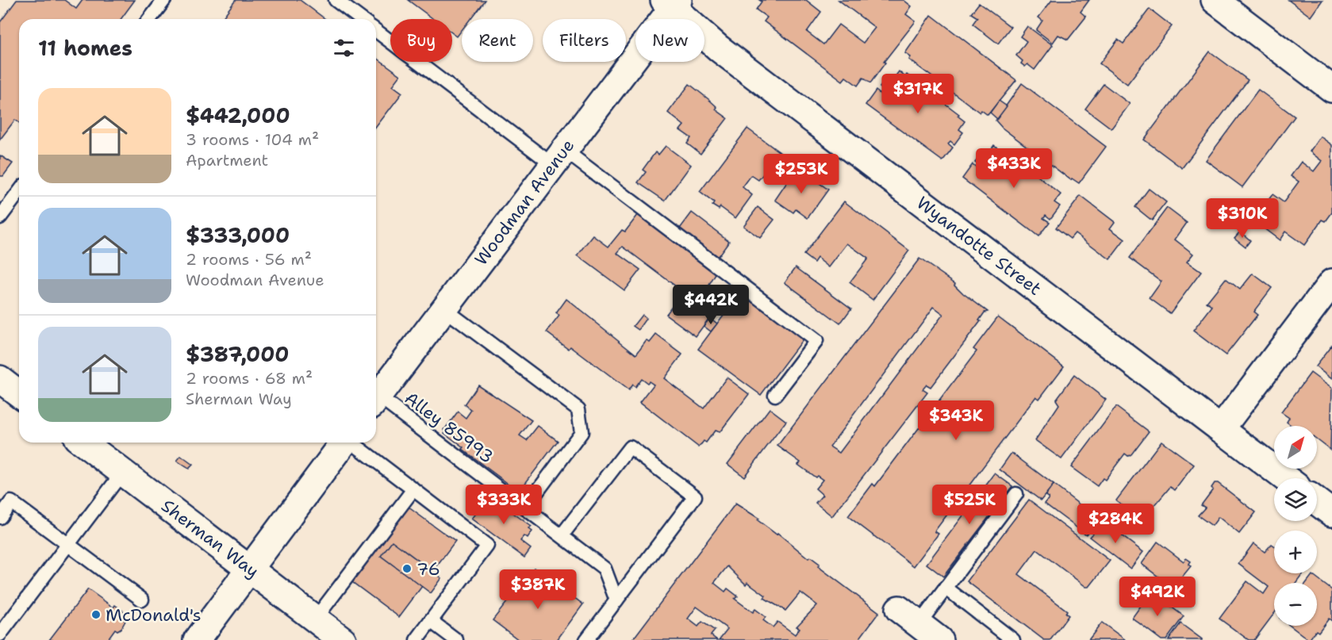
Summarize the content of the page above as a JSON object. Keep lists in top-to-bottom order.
{
  "streets": {
    "street": ["Woodman Avenue", "Wyandotte Street", "Sherman Way"],
    "lane": ["Alley 85993"]
  },
  "crossings": [
    ["Woodman Avenue", "Wyandotte Street"]
  ],
  "places": ["76", "McDonald's"],
  "north": "top right",
  "page": {
    "chip": [
      "Buy",
      "Rent",
      "Filters",
      "New"
    ],
    "heading": "11 homes",
    "price": [
      "$317K",
      "$433K",
      "$253K",
      "$310K",
      "$442K",
      "$343K",
      "$333K",
      "$525K",
      "$284K",
      "$387K",
      "$492K"
    ],
    "list": [
      {
        "name": "$442,000",
        "note": "3 rooms · 104 m² · Apartment"
      },
      {
        "name": "$333,000",
        "note": "2 rooms · 56 m² · Woodman Avenue"
      },
      {
        "name": "$387,000",
        "note": "2 rooms · 68 m² · Sherman Way"
      }
    ],
    "map_buttons": ["+", "−"]
  }
}
